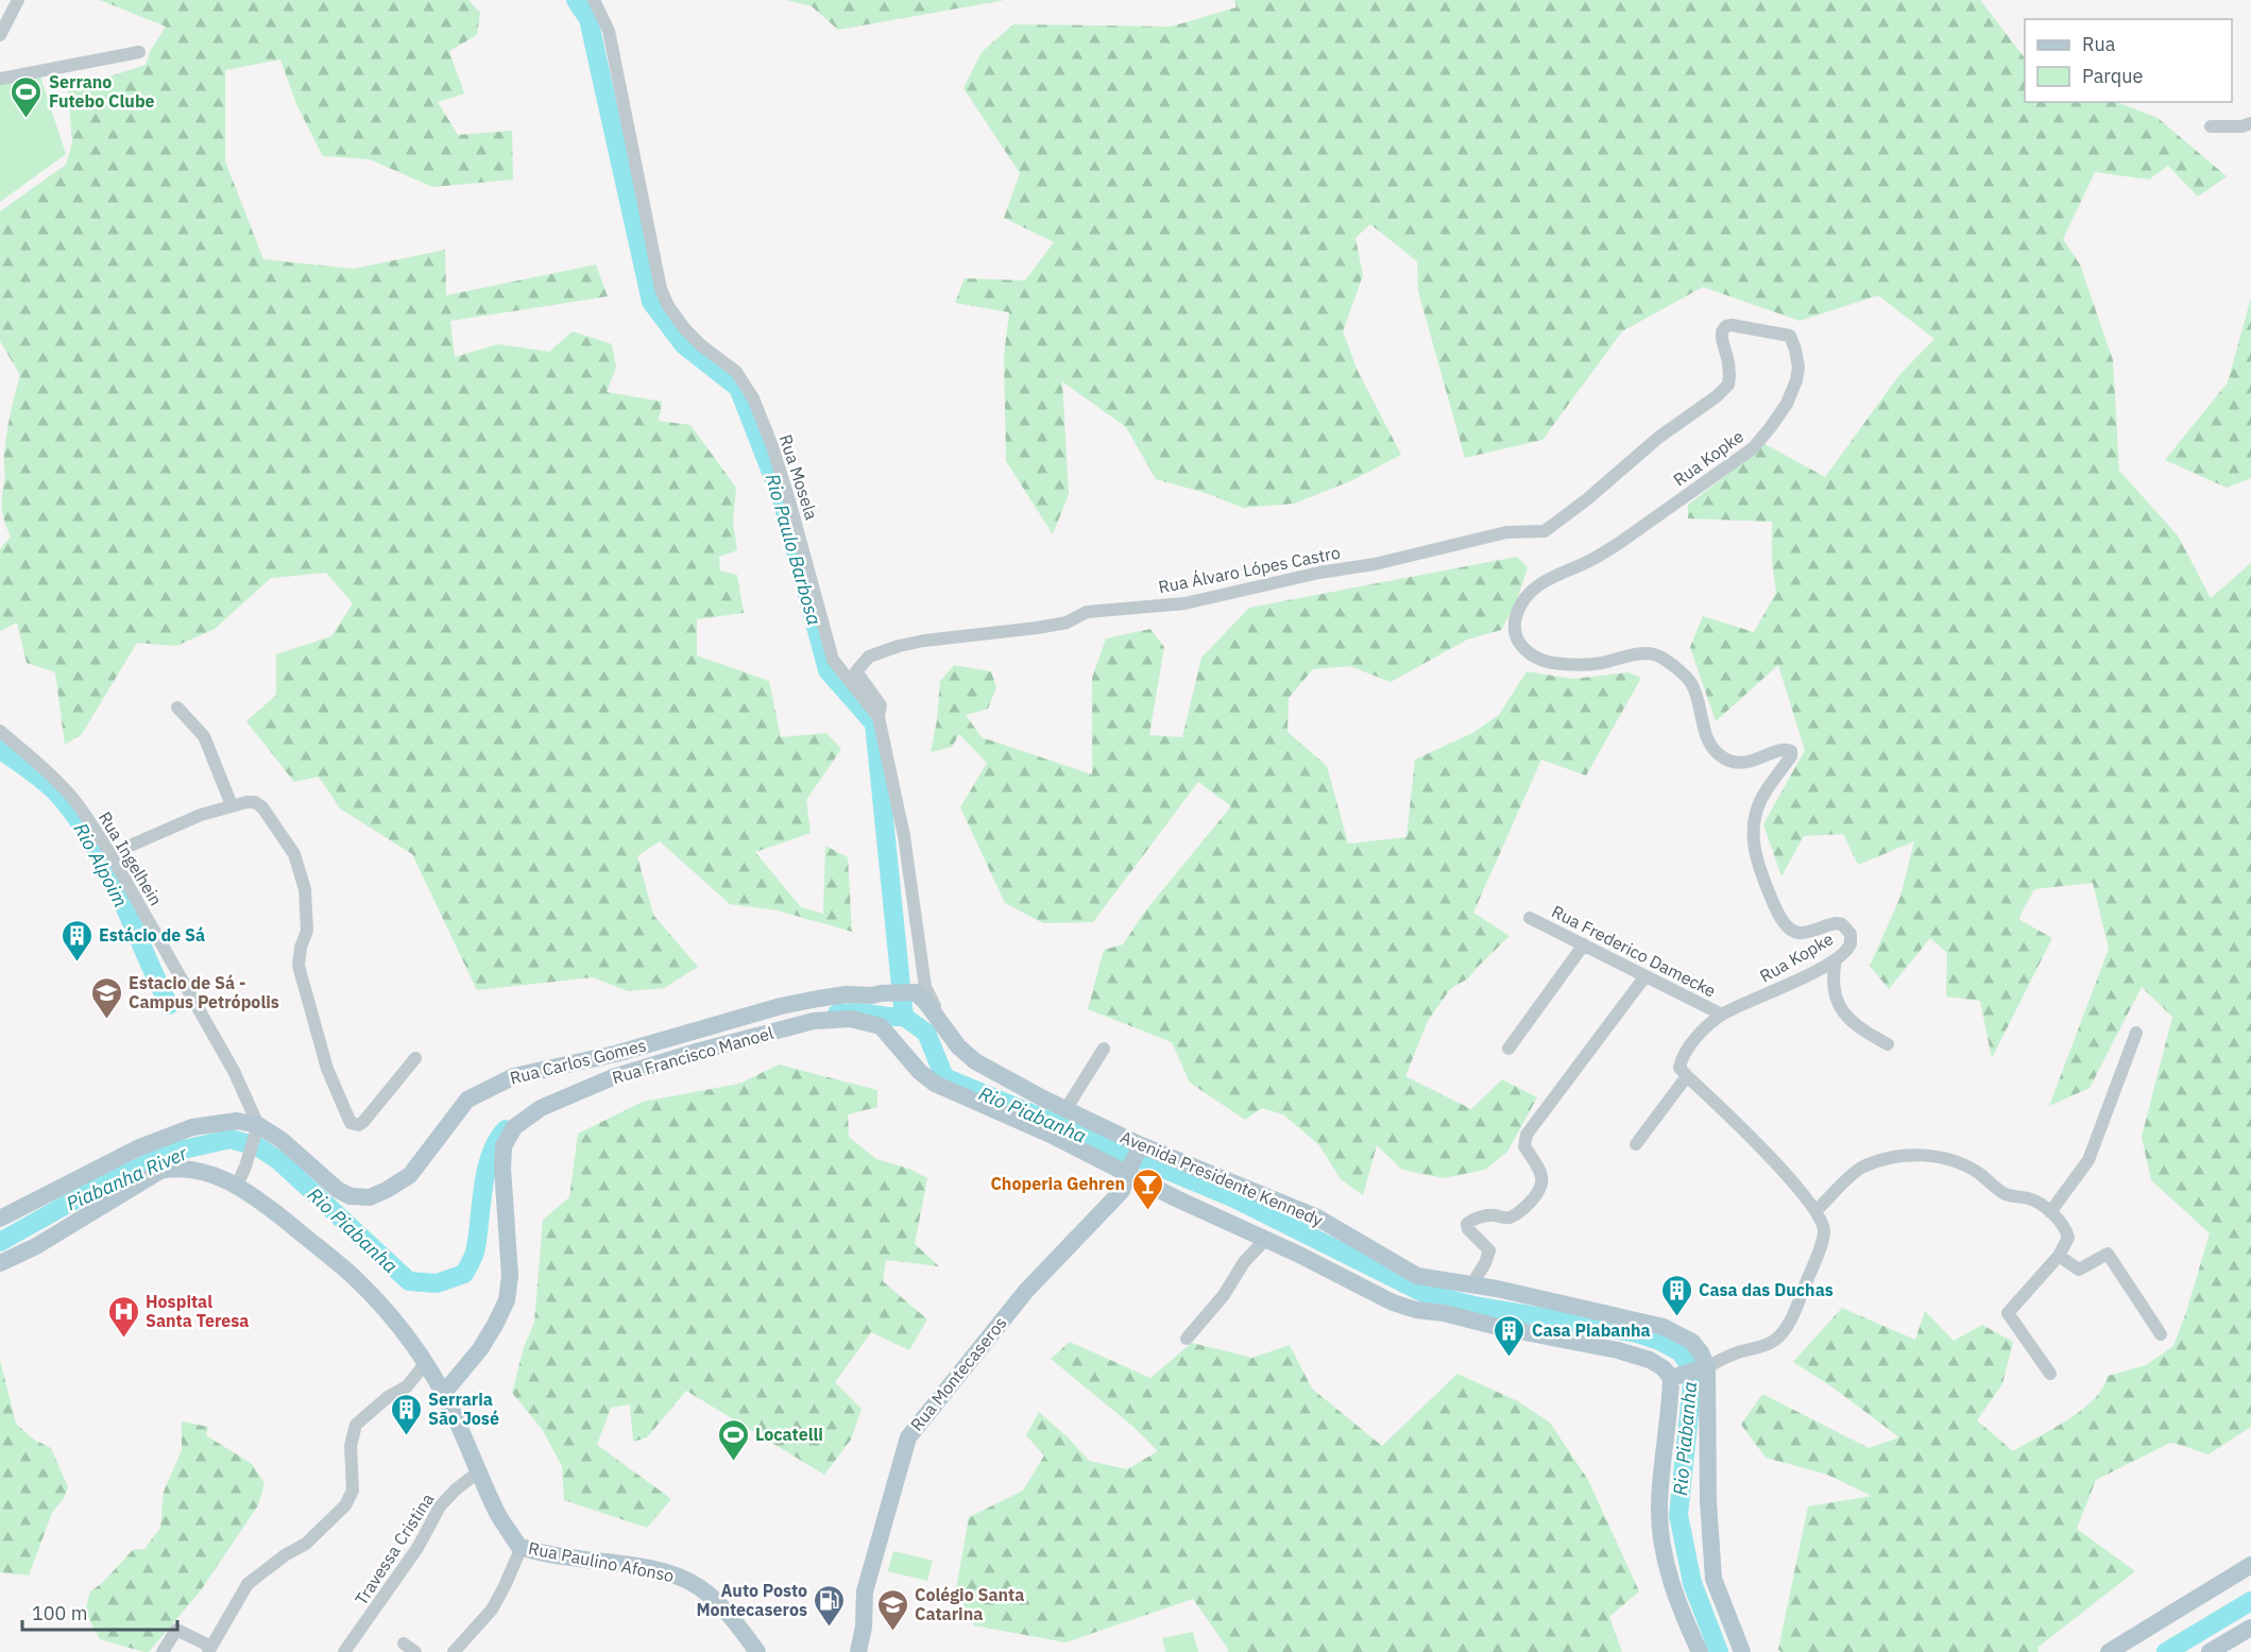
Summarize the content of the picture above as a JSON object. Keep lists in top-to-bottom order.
{
  "streets": {
    "main road": [
      "Rua Francisco Manoel",
      "Rua Carlos Gomes",
      "Avenida Presidente Kennedy",
      "Rua Montecaseros",
      "Rua Paulino Afonso"
    ],
    "street": [
      "Rua Kopke",
      "Rua Mosela",
      "Rua Álvaro Lópes Castro",
      "Rua Ingelhein",
      "Rua Frederico Damecke",
      "Travessa Cristina"
    ]
  },
  "crossings": [
    ["Rua Kopke", "Rua Álvaro Lópes Castro"],
    ["Rua Kopke", "Rua Frederico Damecke"],
    ["Rua Mosela", "Rua Álvaro Lópes Castro"],
    ["Rua Mosela", "Rua Carlos Gomes"],
    ["Rua Mosela", "Avenida Presidente Kennedy"],
    ["Rua Ingelhein", "Rua Carlos Gomes"],
    ["Rua Francisco Manoel", "Avenida Presidente Kennedy"],
    ["Rua Francisco Manoel", "Rua Montecaseros"],
    ["Rua Francisco Manoel", "Rua Paulino Afonso"],
    ["Rua Carlos Gomes", "Avenida Presidente Kennedy"],
    ["Avenida Presidente Kennedy", "Rua Montecaseros"],
    ["Travessa Cristina", "Rua Paulino Afonso"]
  ],
  "water": [
    "Rio Paulo Barbosa",
    "Rio Alpoim",
    "Rio Piabanha",
    "Piabanha River"
  ],
  "places": {
    "sports": ["Serrano Futebo Clube", "Locatelli"],
    "building": [
      "Estácio de Sá",
      "Casa das Duchas",
      "Casa Piabanha",
      "Serraria São José"
    ],
    "school or university": ["Estacio de Sá - Campus Petrópolis", "Colégio Santa Catarina"],
    "bar": ["Choperia Gehren"],
    "hospital": ["Hospital Santa Teresa"],
    "fuel station": ["Auto Posto Montecaseros"]
  },
  "legend": ["Rua", "Parque"],
  "scale_bar": "100 m"
}
